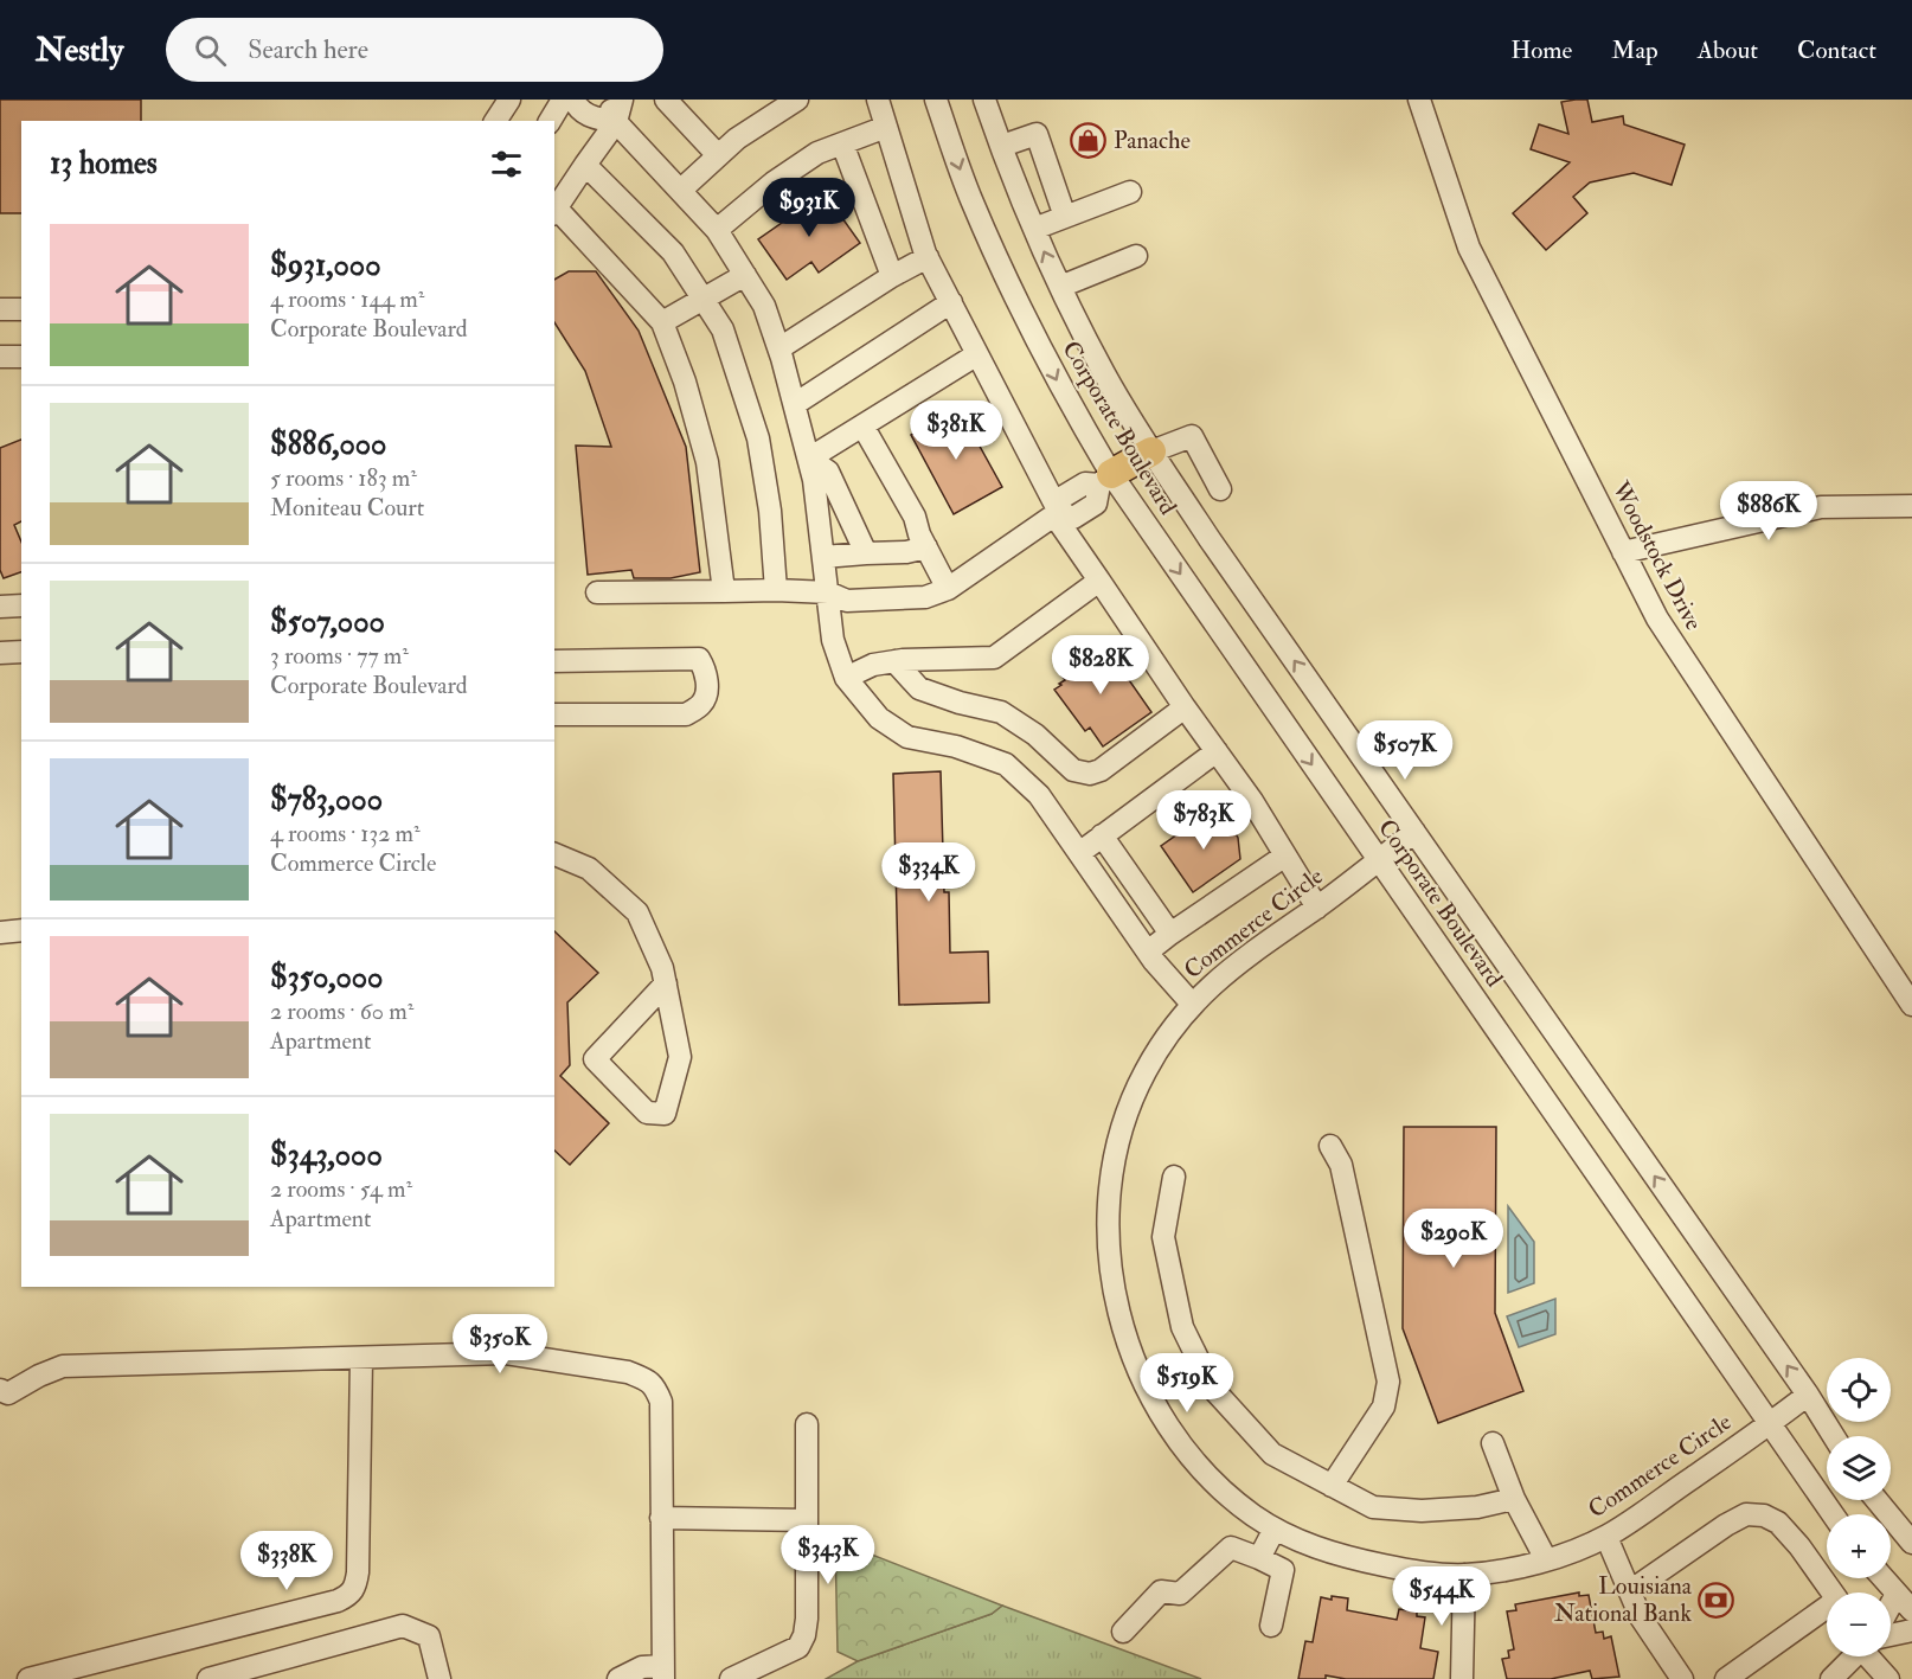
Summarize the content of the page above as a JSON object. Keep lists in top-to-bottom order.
{
  "streets": {
    "street": ["Corporate Boulevard", "Woodstock Drive", "Commerce Circle"]
  },
  "crossings": [
    ["Corporate Boulevard", "Commerce Circle"]
  ],
  "places": {
    "shop": ["Panache"],
    "bank": ["Louisiana National Bank"]
  },
  "page": {
    "header": "Nestly",
    "search": "Search here",
    "nav": [
      "Home",
      "Map",
      "About",
      "Contact"
    ],
    "heading": "13 homes",
    "price": [
      "$931K",
      "$381K",
      "$886K",
      "$828K",
      "$507K",
      "$783K",
      "$334K",
      "$290K",
      "$350K",
      "$519K",
      "$343K",
      "$338K",
      "$544K"
    ],
    "list": [
      {
        "name": "$931,000",
        "note": "4 rooms · 144 m² · Corporate Boulevard"
      },
      {
        "name": "$886,000",
        "note": "5 rooms · 183 m² · Moniteau Court"
      },
      {
        "name": "$507,000",
        "note": "3 rooms · 77 m² · Corporate Boulevard"
      },
      {
        "name": "$783,000",
        "note": "4 rooms · 132 m² · Commerce Circle"
      },
      {
        "name": "$350,000",
        "note": "2 rooms · 60 m² · Apartment"
      },
      {
        "name": "$343,000",
        "note": "2 rooms · 54 m² · Apartment"
      }
    ],
    "map_buttons": ["+", "−"]
  }
}
